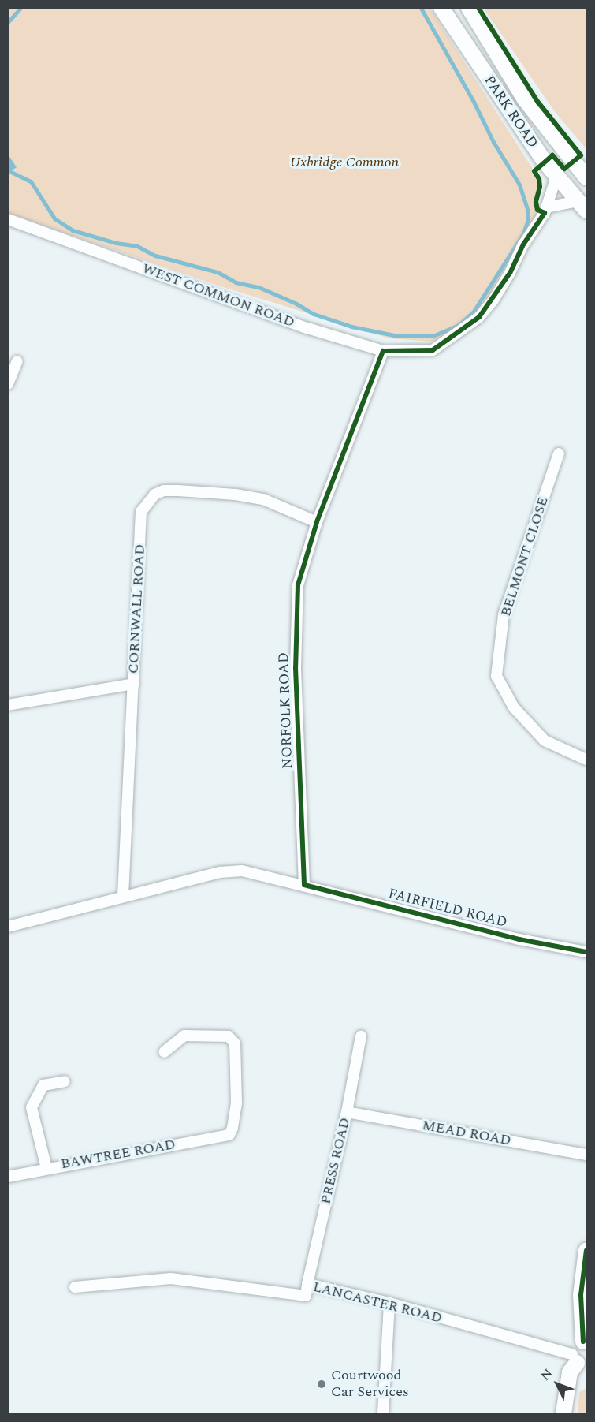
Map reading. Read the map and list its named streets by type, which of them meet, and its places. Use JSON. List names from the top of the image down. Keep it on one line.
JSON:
{"streets":{"main road":["PARK ROAD"],"street":["WEST COMMON ROAD","BELMONT CLOSE","CORNWALL ROAD","NORFOLK ROAD","FAIRFIELD ROAD","MEAD ROAD","BAWTREE ROAD","PRESS ROAD","LANCASTER ROAD"]},"crossings":[["WEST COMMON ROAD","NORFOLK ROAD"],["CORNWALL ROAD","NORFOLK ROAD"],["CORNWALL ROAD","FAIRFIELD ROAD"],["NORFOLK ROAD","FAIRFIELD ROAD"],["MEAD ROAD","PRESS ROAD"],["PRESS ROAD","LANCASTER ROAD"]],"parks":["Uxbridge Common"],"places":["Courtwood Car Services"],"north":"top left"}
